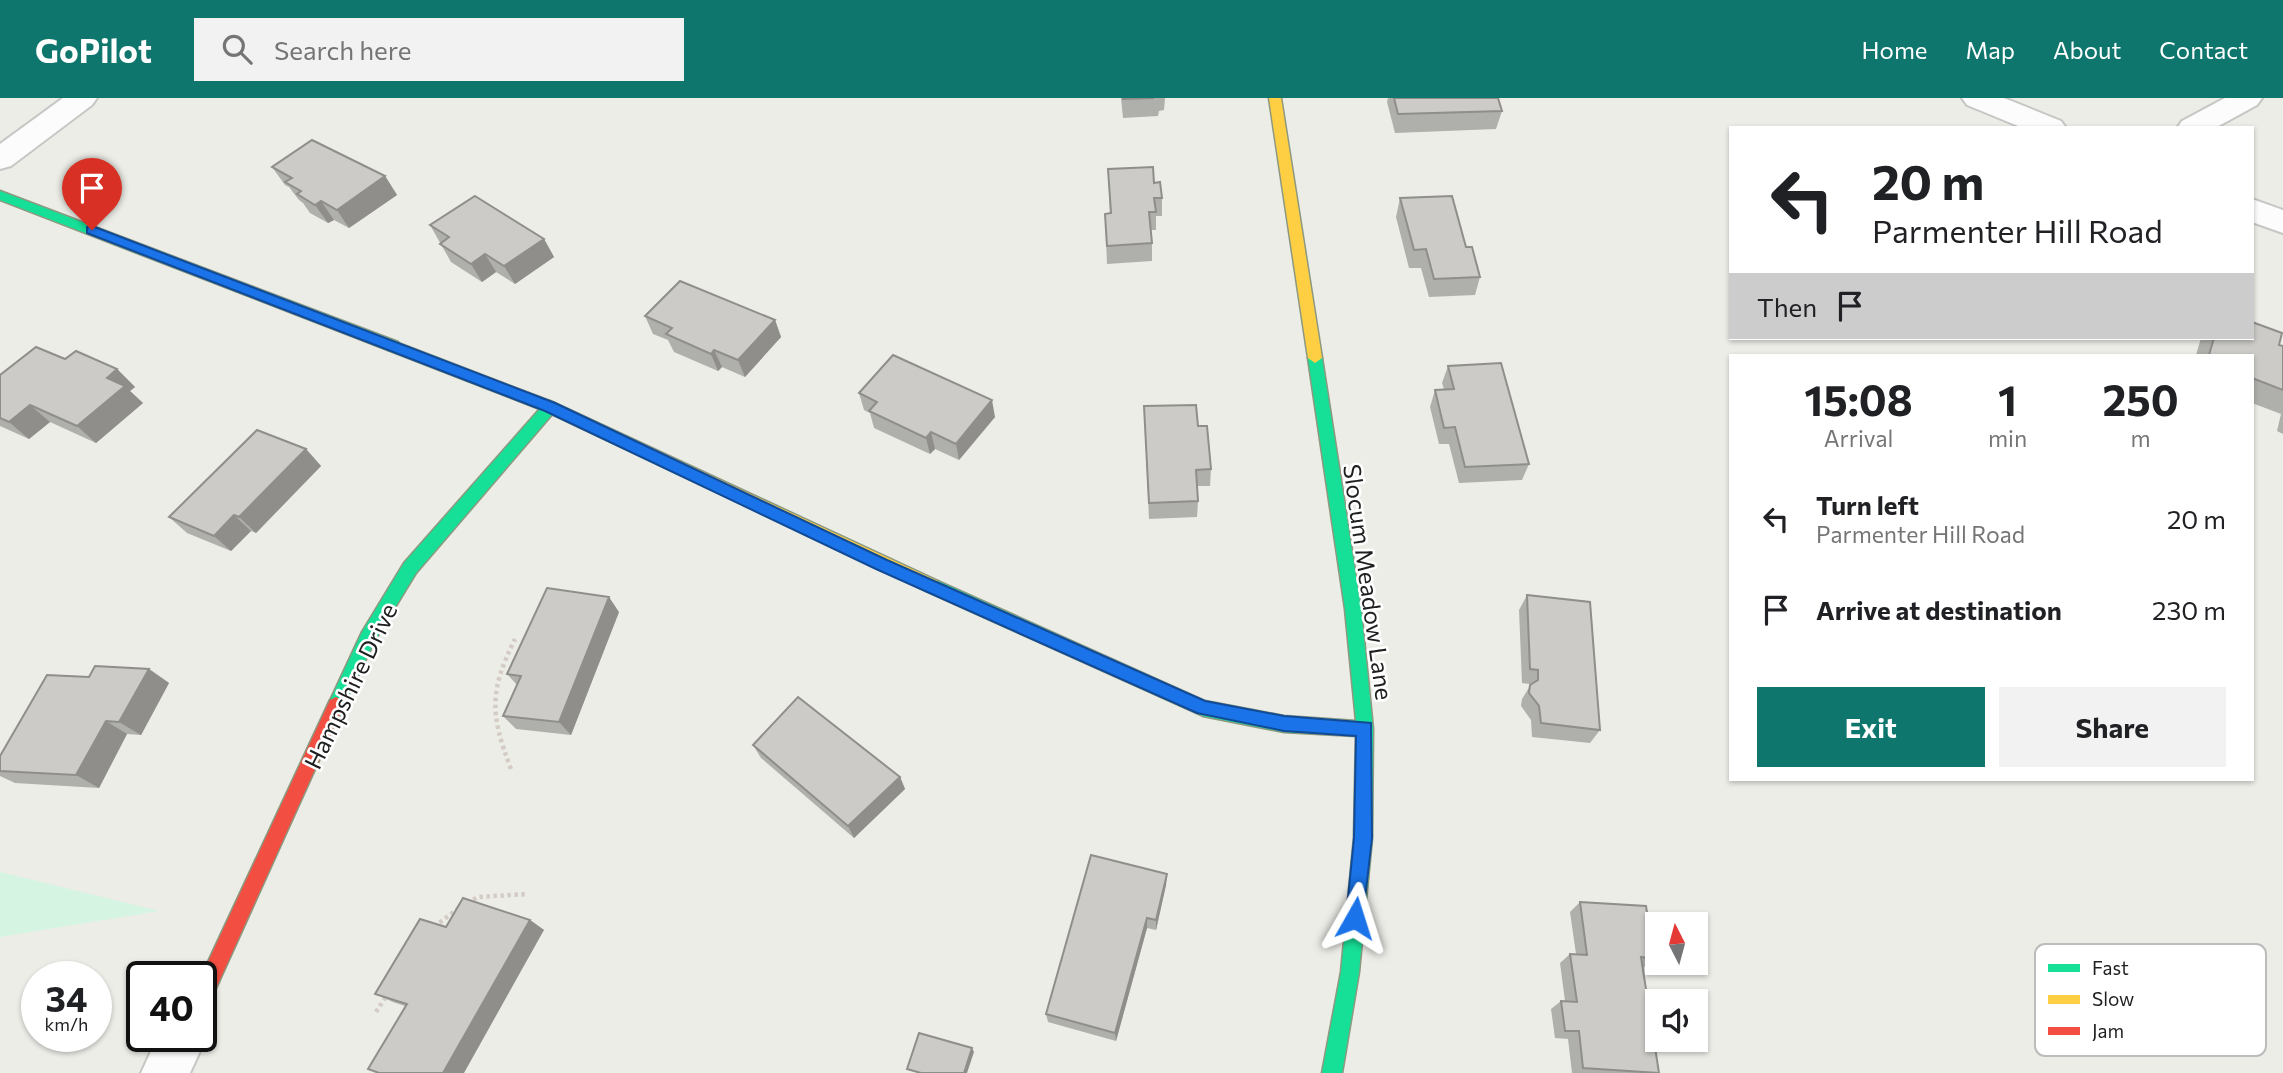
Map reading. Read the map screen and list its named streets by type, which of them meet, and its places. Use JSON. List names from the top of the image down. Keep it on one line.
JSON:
{"streets":{"street":["Slocum Meadow Lane","Hampshire Drive"]},"legend":["Fast","Slow","Jam"],"north":"top","page":{"header":"GoPilot","search":"Search here","nav":["Home","Map","About","Contact"],"turn":["20 m","Parmenter Hill Road"],"then":"Then","eta":["15:08","Arrival","1","min","250","m"],"list":[{"name":"Turn left","note":"Parmenter Hill Road","value":"20 m"},{"name":"Arrive at destination","value":"230 m"}],"buttons":["Exit","Share"],"speed":"34 km/h","limit":"40"}}
